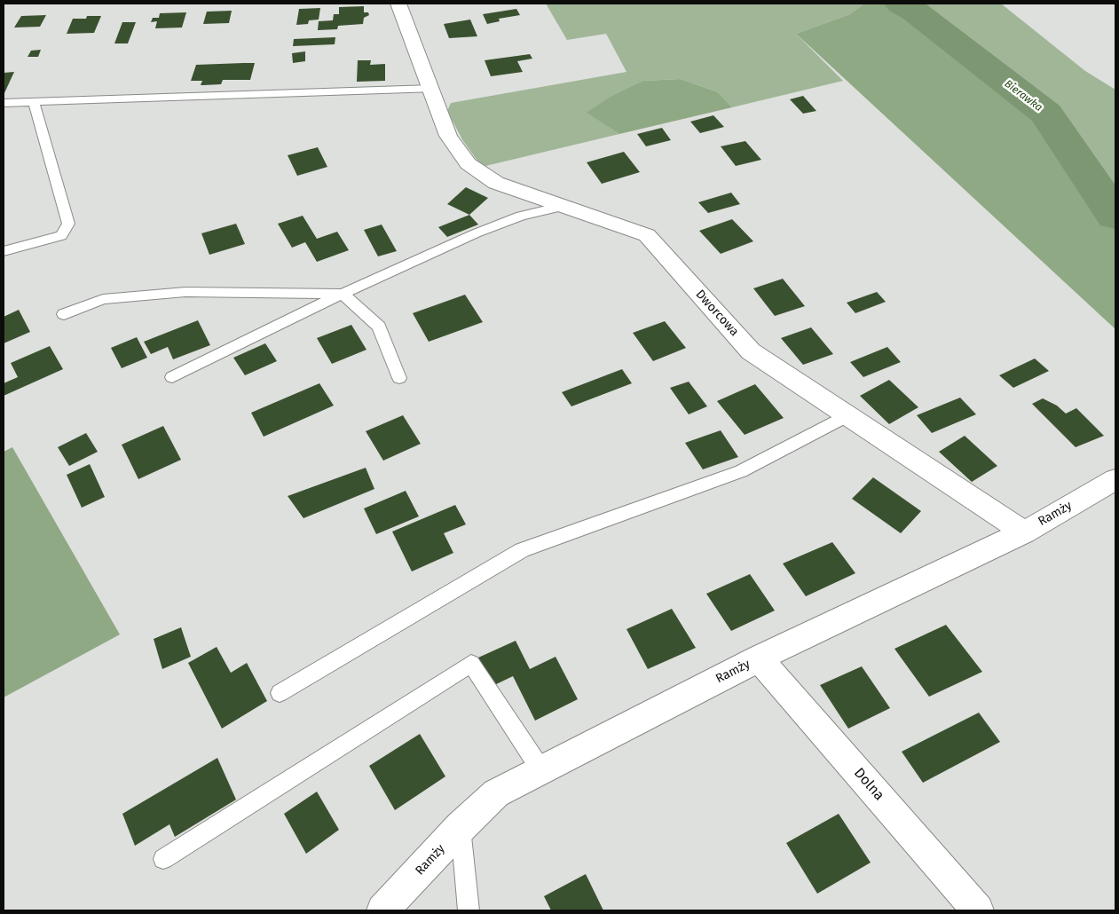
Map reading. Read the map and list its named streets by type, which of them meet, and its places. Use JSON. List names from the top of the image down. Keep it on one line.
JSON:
{"streets":{"street":["Dworcowa","Ramży","Dolna"]},"crossings":[["Dworcowa","Ramży"],["Ramży","Dolna"]],"water":["Bierawka"]}
